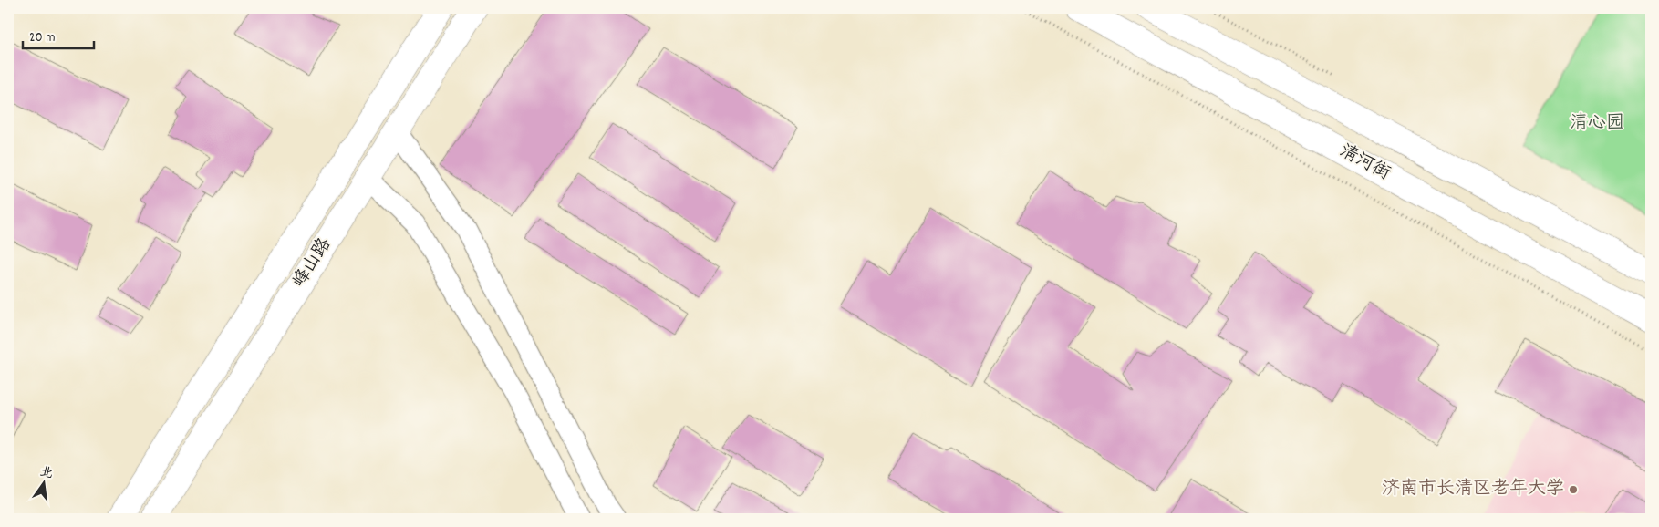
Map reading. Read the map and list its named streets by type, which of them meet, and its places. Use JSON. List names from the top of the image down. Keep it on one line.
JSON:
{"streets":{"main road":["清河街","峰山路"]},"parks":["清心园"],"places":["济南市长清区老年大学"],"scale_bar":"20 m","north":"top"}
